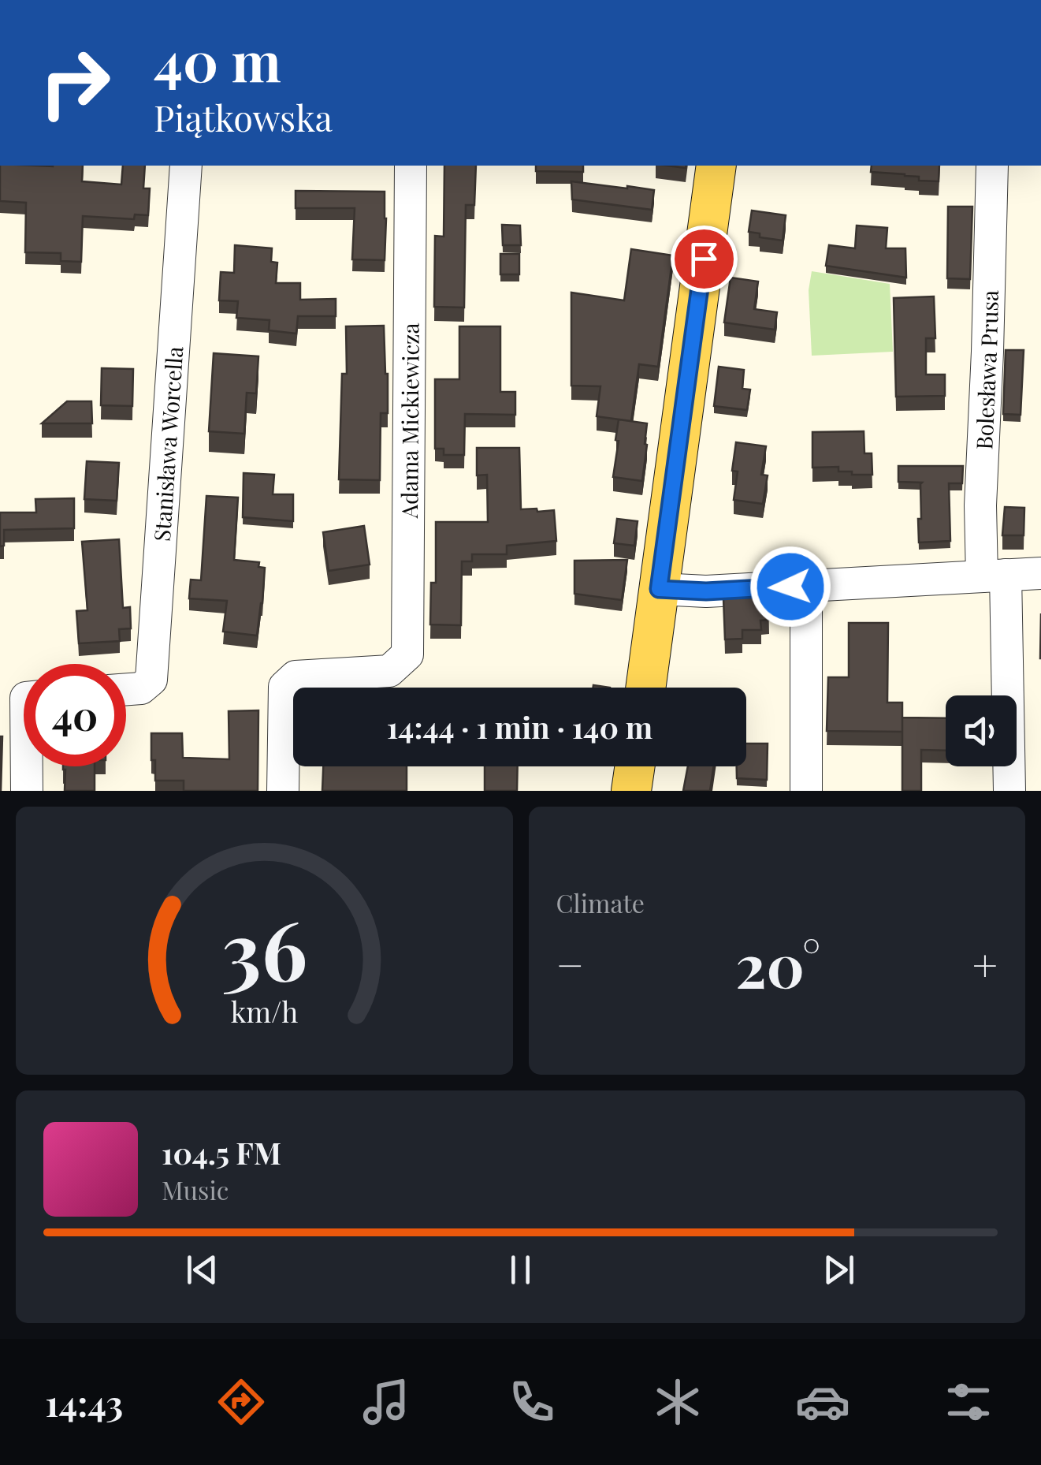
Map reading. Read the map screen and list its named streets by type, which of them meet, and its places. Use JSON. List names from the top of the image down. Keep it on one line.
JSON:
{"streets":{"street":["Bolesława Prusa","Adama Mickiewicza","Stanisława Worcella"]},"page":{"turn":["40 m","Piątkowska"],"limit":"40","trip":"14:44 · 1 min · 140 m","tile":"Climate","heat":["−","20°","+"],"song":["104.5 FM","Music"],"tabs":"14:43","gauge":["36","km/h"]}}
